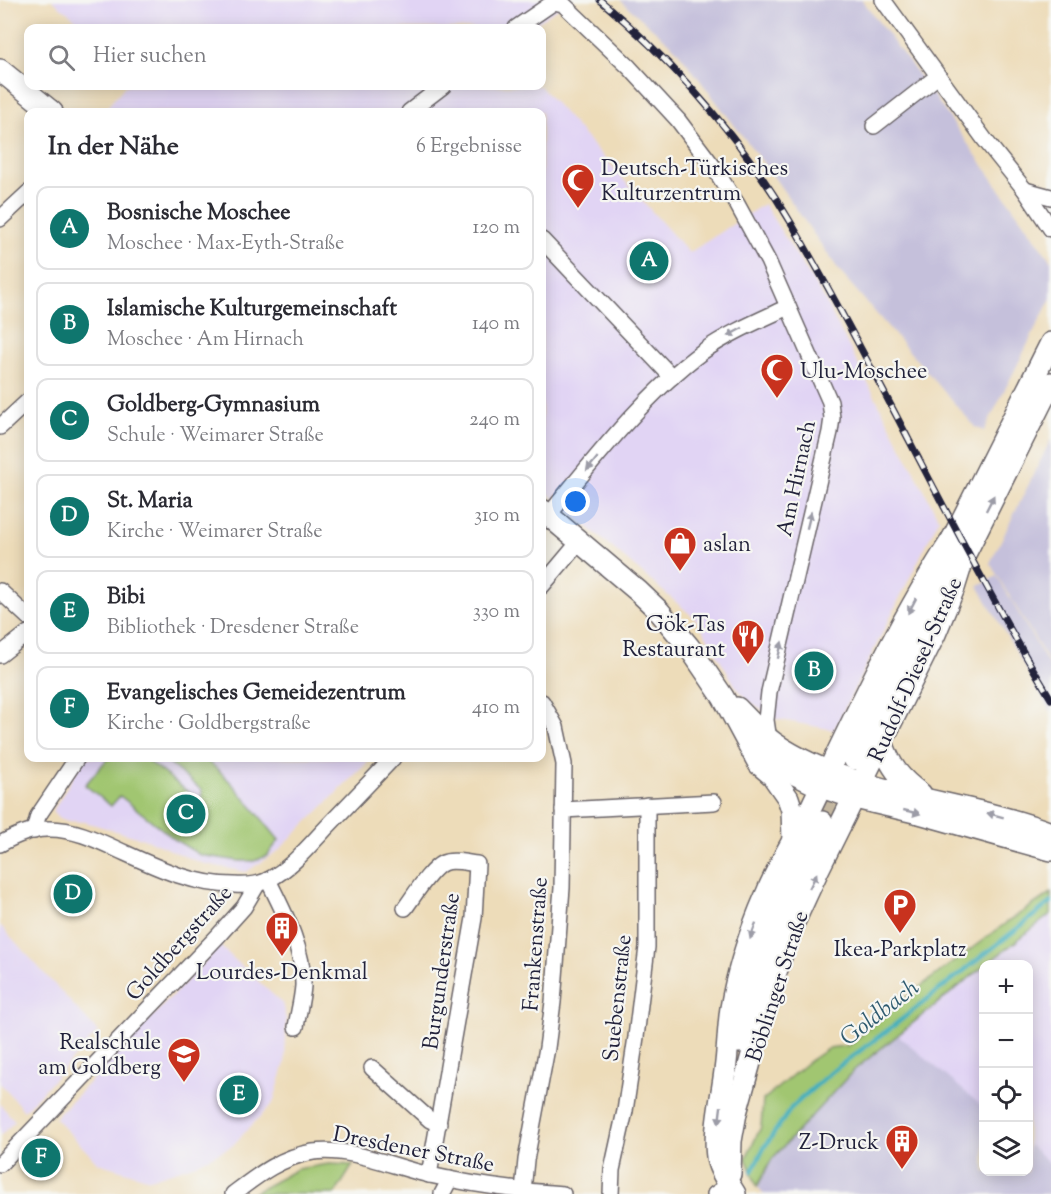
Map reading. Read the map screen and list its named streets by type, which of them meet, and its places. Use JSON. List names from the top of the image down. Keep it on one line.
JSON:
{"streets":{"main road":["Rudolf-Diesel-Straße","Böblinger Straße"],"street":["Am Hirnach","Goldbergstraße","Frankenstraße","Burgunderstraße","Suebenstraße","Dresdener Straße"]},"crossings":[["Am Hirnach","Böblinger Straße"],["Rudolf-Diesel-Straße","Böblinger Straße"],["Frankenstraße","Dresdener Straße"],["Burgunderstraße","Dresdener Straße"]],"one_way":["Am Hirnach"],"water":["Goldbach"],"places":{"mosque":["Deutsch-Türkisches Kulturzentrum","Ulu-Moschee"],"shop":["aslan"],"restaurant":["Gök-Tas Restaurant"],"parking":["Ikea-Parkplatz"],"building":["Lourdes-Denkmal","Z-Druck"],"school or university":["Realschule am Goldberg"]},"page":{"search":"Hier suchen","heading":["In der Nähe","6 Ergebnisse"],"list":[{"mark":"A","name":"Bosnische Moschee","note":"Moschee · Max-Eyth-Straße","value":"120 m"},{"mark":"B","name":"Islamische Kulturgemeinschaft","note":"Moschee · Am Hirnach","value":"140 m"},{"mark":"C","name":"Goldberg-Gymnasium","note":"Schule · Weimarer Straße","value":"240 m"},{"mark":"D","name":"St. Maria","note":"Kirche · Weimarer Straße","value":"310 m"},{"mark":"E","name":"Bibi","note":"Bibliothek · Dresdener Straße","value":"330 m"},{"mark":"F","name":"Evangelisches Gemeidezentrum","note":"Kirche · Goldbergstraße","value":"410 m"}],"pins":["A","B","C","D","E","F"],"map_buttons":["+","−"]}}
